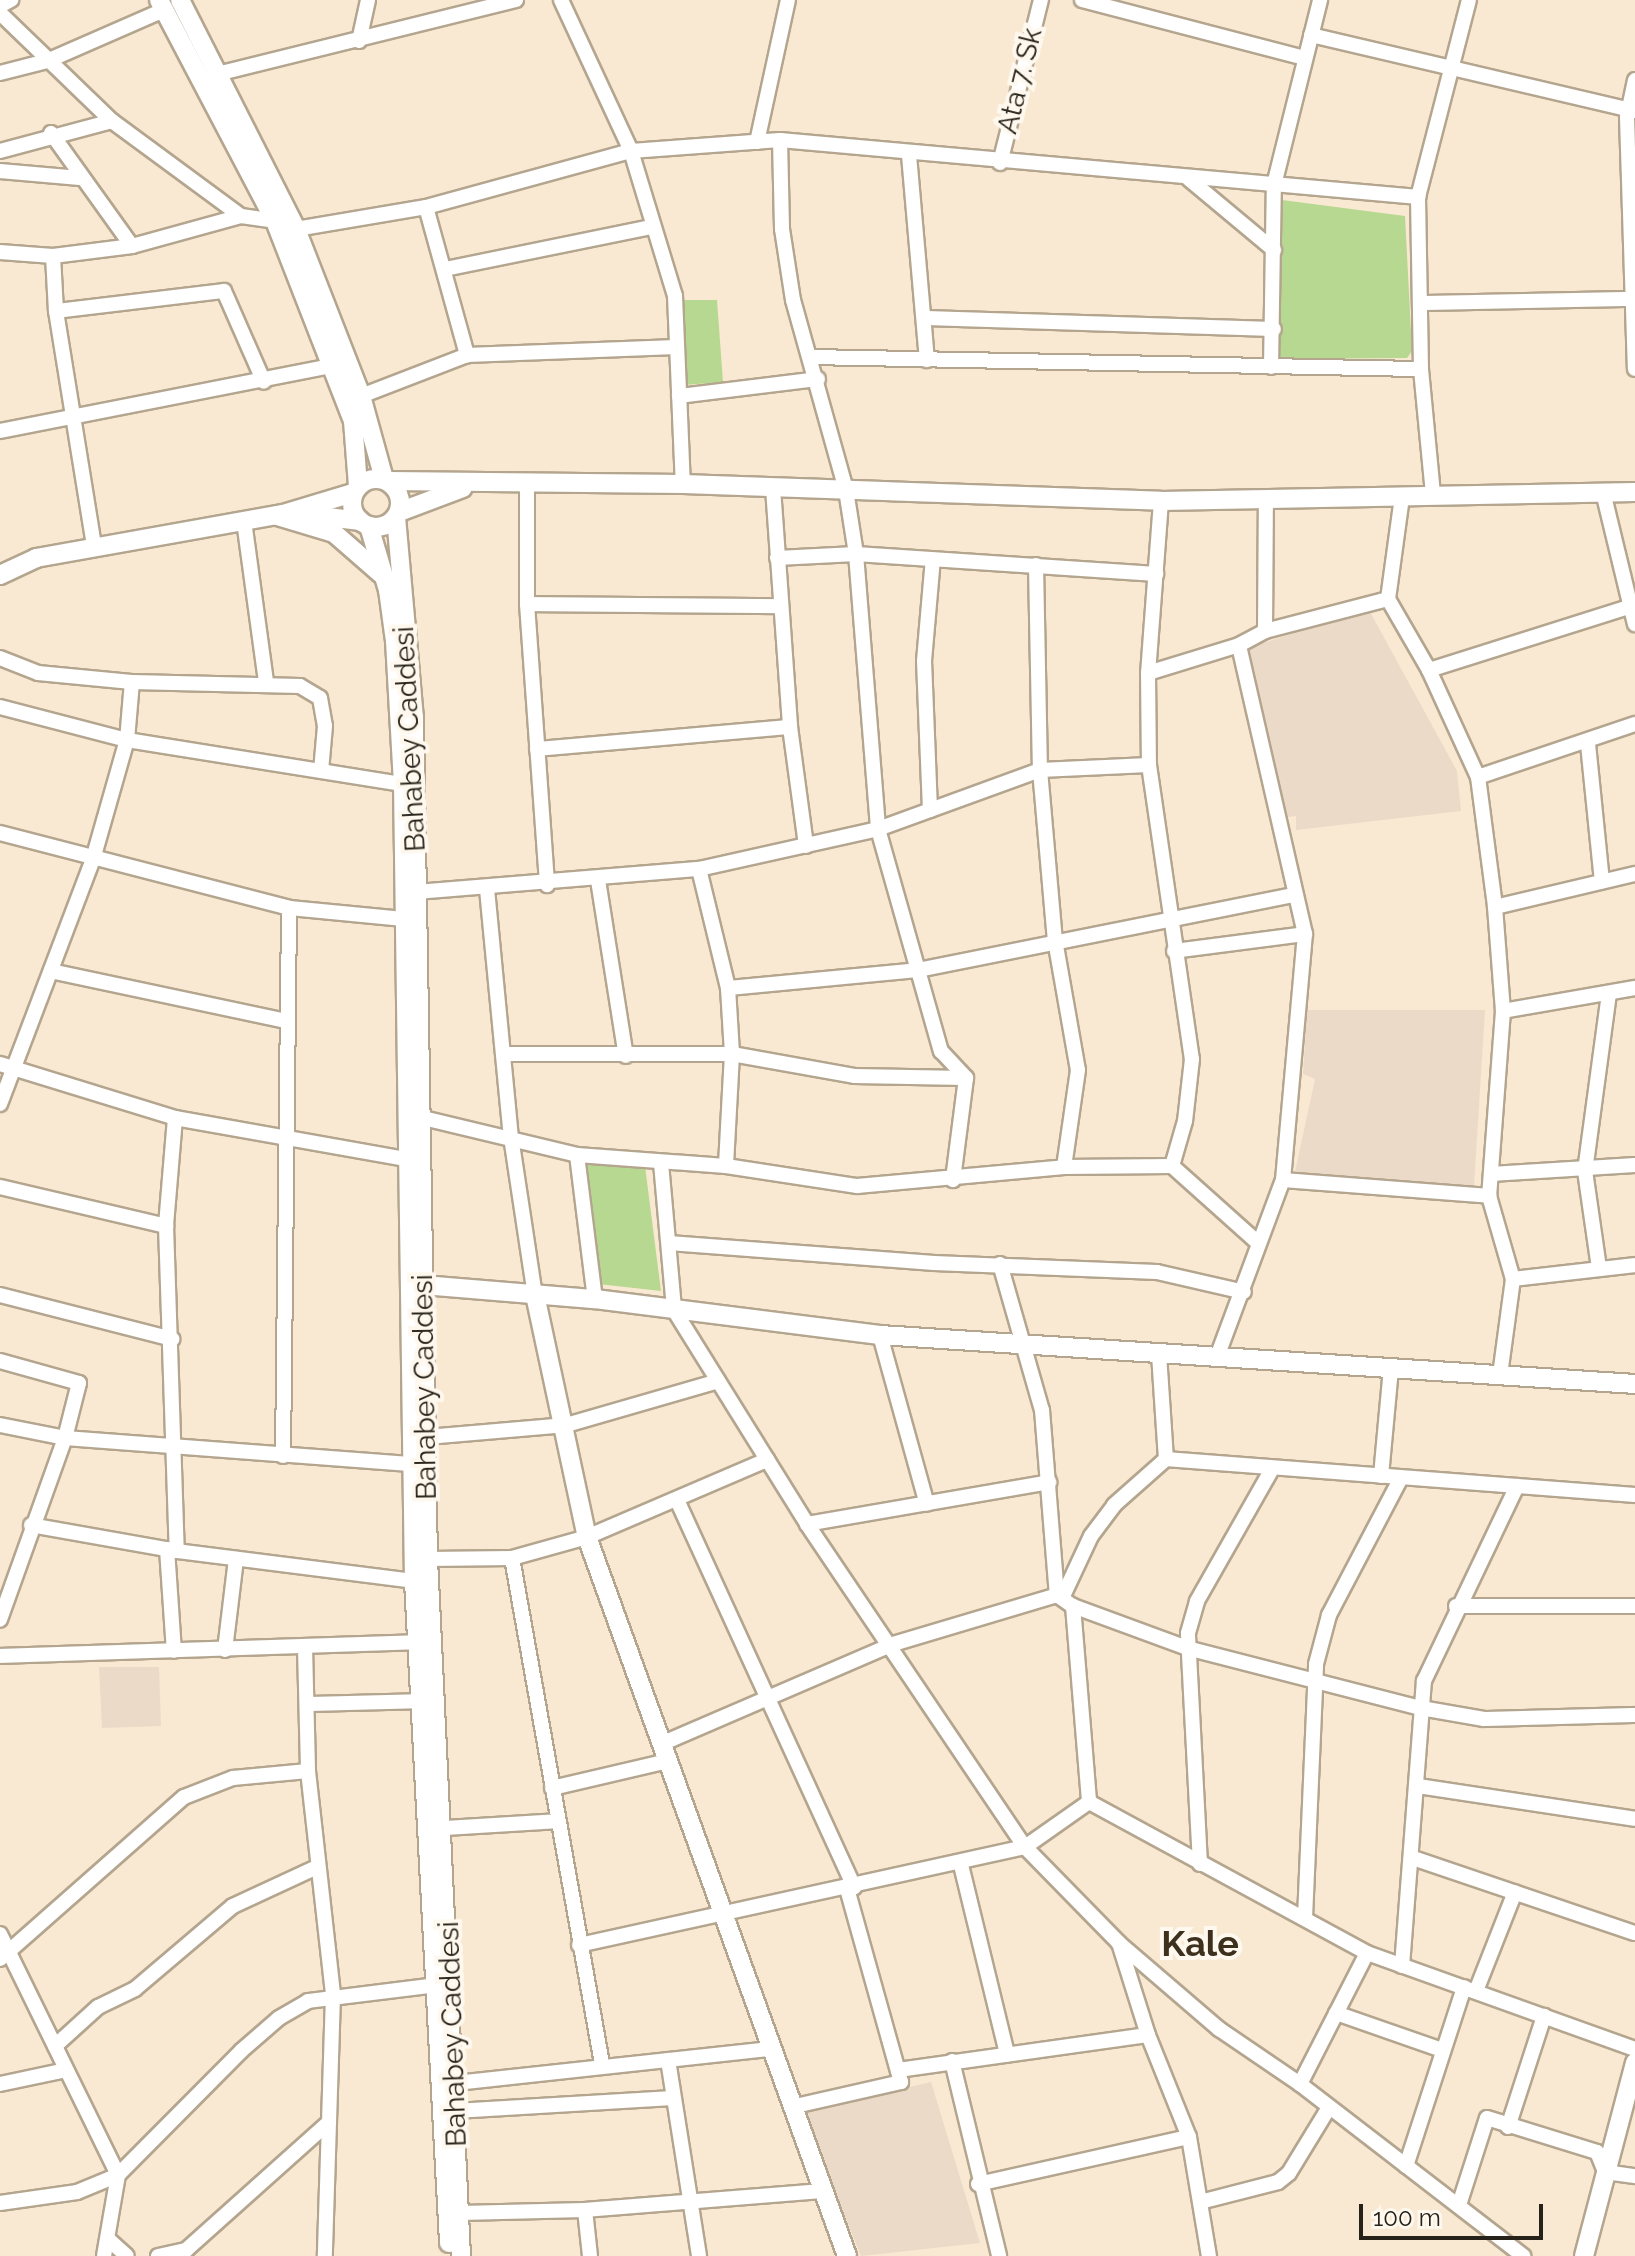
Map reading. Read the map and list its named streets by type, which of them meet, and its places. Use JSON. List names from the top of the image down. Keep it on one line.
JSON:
{"streets":{"street":["Ata 7. Sk","Bahabey Caddesi"]},"districts":["Kale"],"scale_bar":"100 m"}
